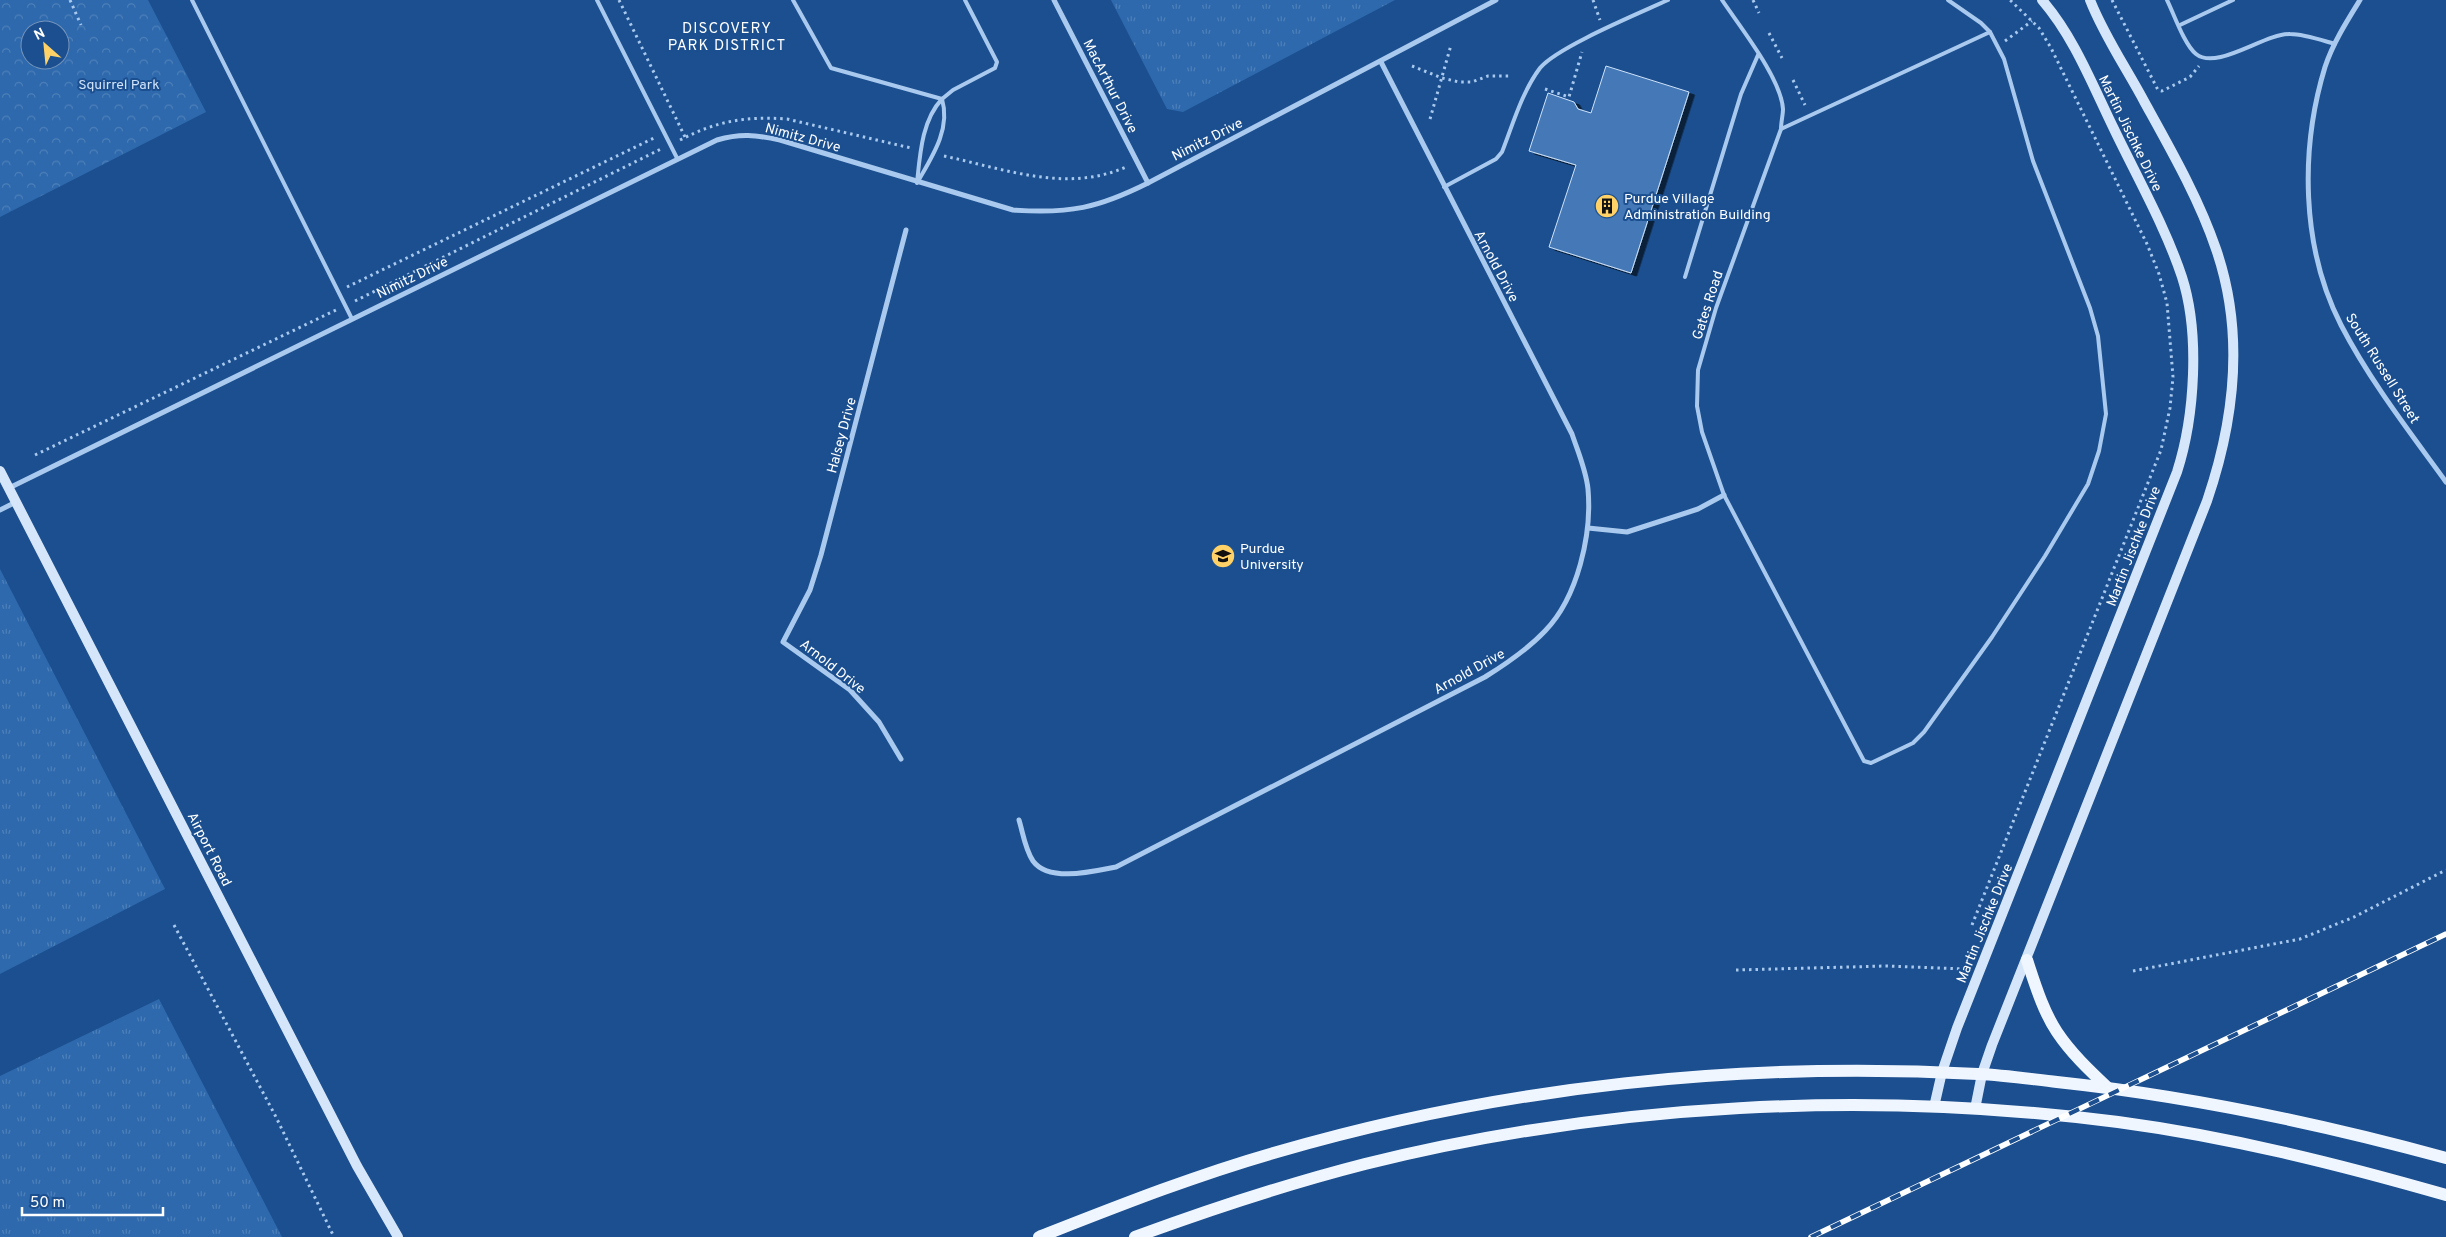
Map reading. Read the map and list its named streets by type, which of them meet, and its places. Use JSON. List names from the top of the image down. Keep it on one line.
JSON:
{"streets":{"main road":["Martin Jischke Drive","Airport Road"],"street":["MacArthur Drive","Nimitz Drive","Arnold Drive","South Russell Street","Halsey Drive"],"lane":["Gates Road"]},"crossings":[["MacArthur Drive","Nimitz Drive"],["Nimitz Drive","Arnold Drive"],["Nimitz Drive","Airport Road"],["Arnold Drive","Halsey Drive"]],"districts":["DISCOVERY PARK DISTRICT"],"parks":["Squirrel Park"],"places":{"building":["Purdue Village Administration Building"],"school or university":["Purdue University"]},"scale_bar":"50 m","north":"top left"}
